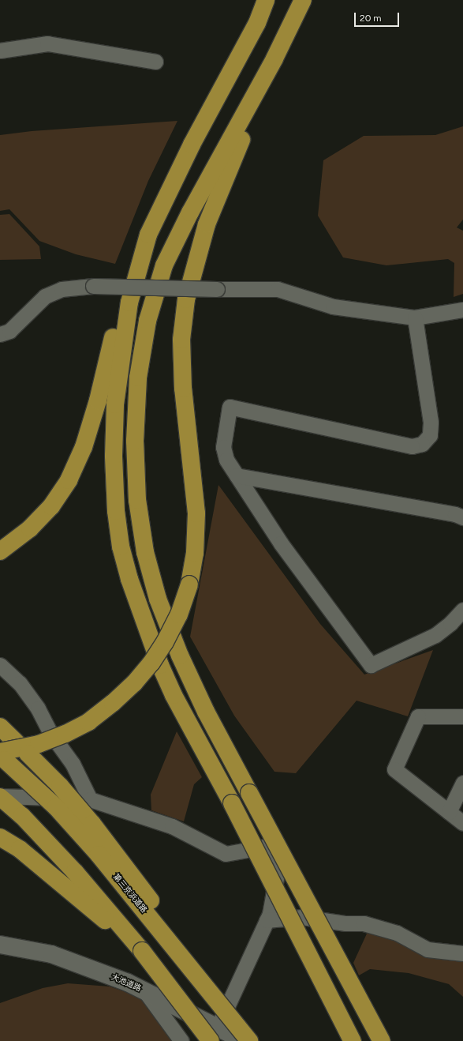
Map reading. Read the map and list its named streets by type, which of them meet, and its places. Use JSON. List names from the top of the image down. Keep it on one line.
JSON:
{"streets":{"highway":["第三京浜道路"],"street":["大池道路"]},"scale_bar":"20 m"}
